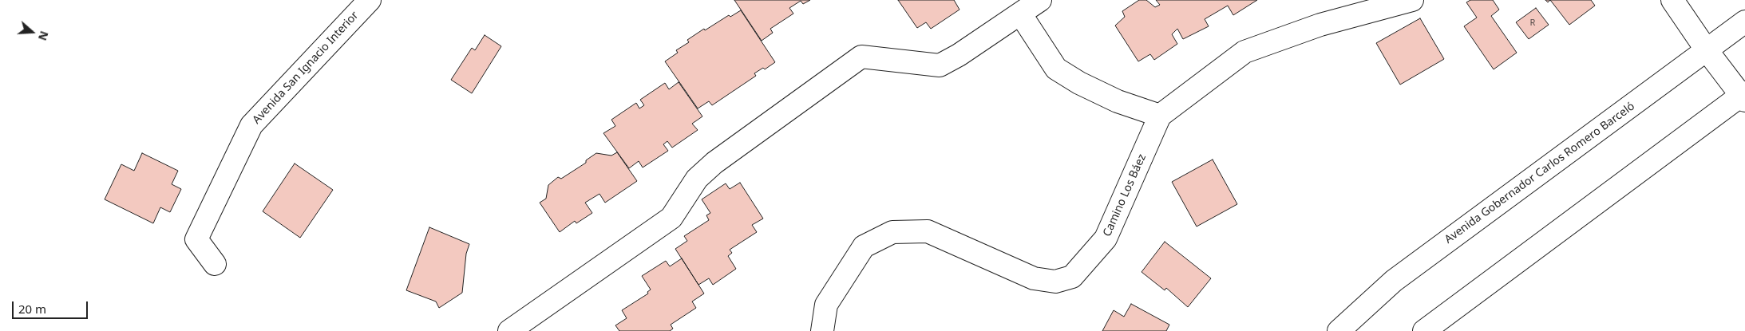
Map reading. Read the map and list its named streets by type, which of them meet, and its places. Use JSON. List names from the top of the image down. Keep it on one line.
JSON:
{"streets":{"street":["Avenida San Ignacio Interior","Avenida Gobernador Carlos Romero Barceló","Camino Los Báez"]},"house_numbers":["R"],"scale_bar":"20 m","north":"right"}
